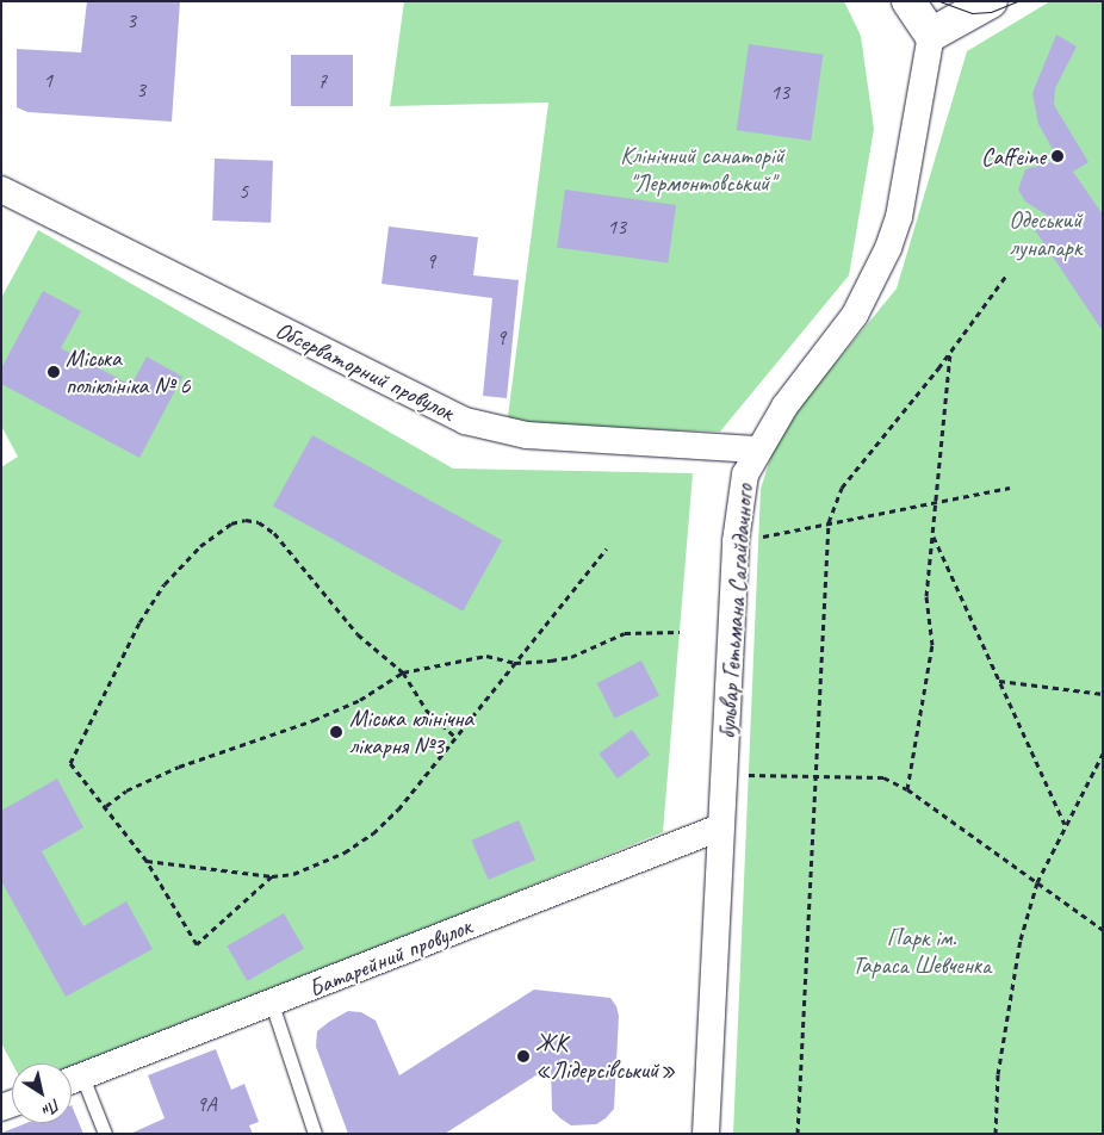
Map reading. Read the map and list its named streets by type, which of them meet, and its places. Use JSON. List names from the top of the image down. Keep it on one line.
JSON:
{"streets":{"street":["Обсерваторний провулок","бульвар Гетьмана Сагайдачного","Батарейний провулок"]},"crossings":[["Обсерваторний провулок","бульвар Гетьмана Сагайдачного"],["бульвар Гетьмана Сагайдачного","Батарейний провулок"]],"parks":["Клінічний санаторій \"Лермонтовський\"","Одеський лунапарк","Парк ім. Тараса Шевченка"],"places":["Caffeine","Міська поліклініка № 6","Міська клінічна лікарня №3","ЖК «Лідерсівський»"],"house_numbers":["3","1","7","3","13","5","13","9","9","9А"],"north":"bottom right"}
